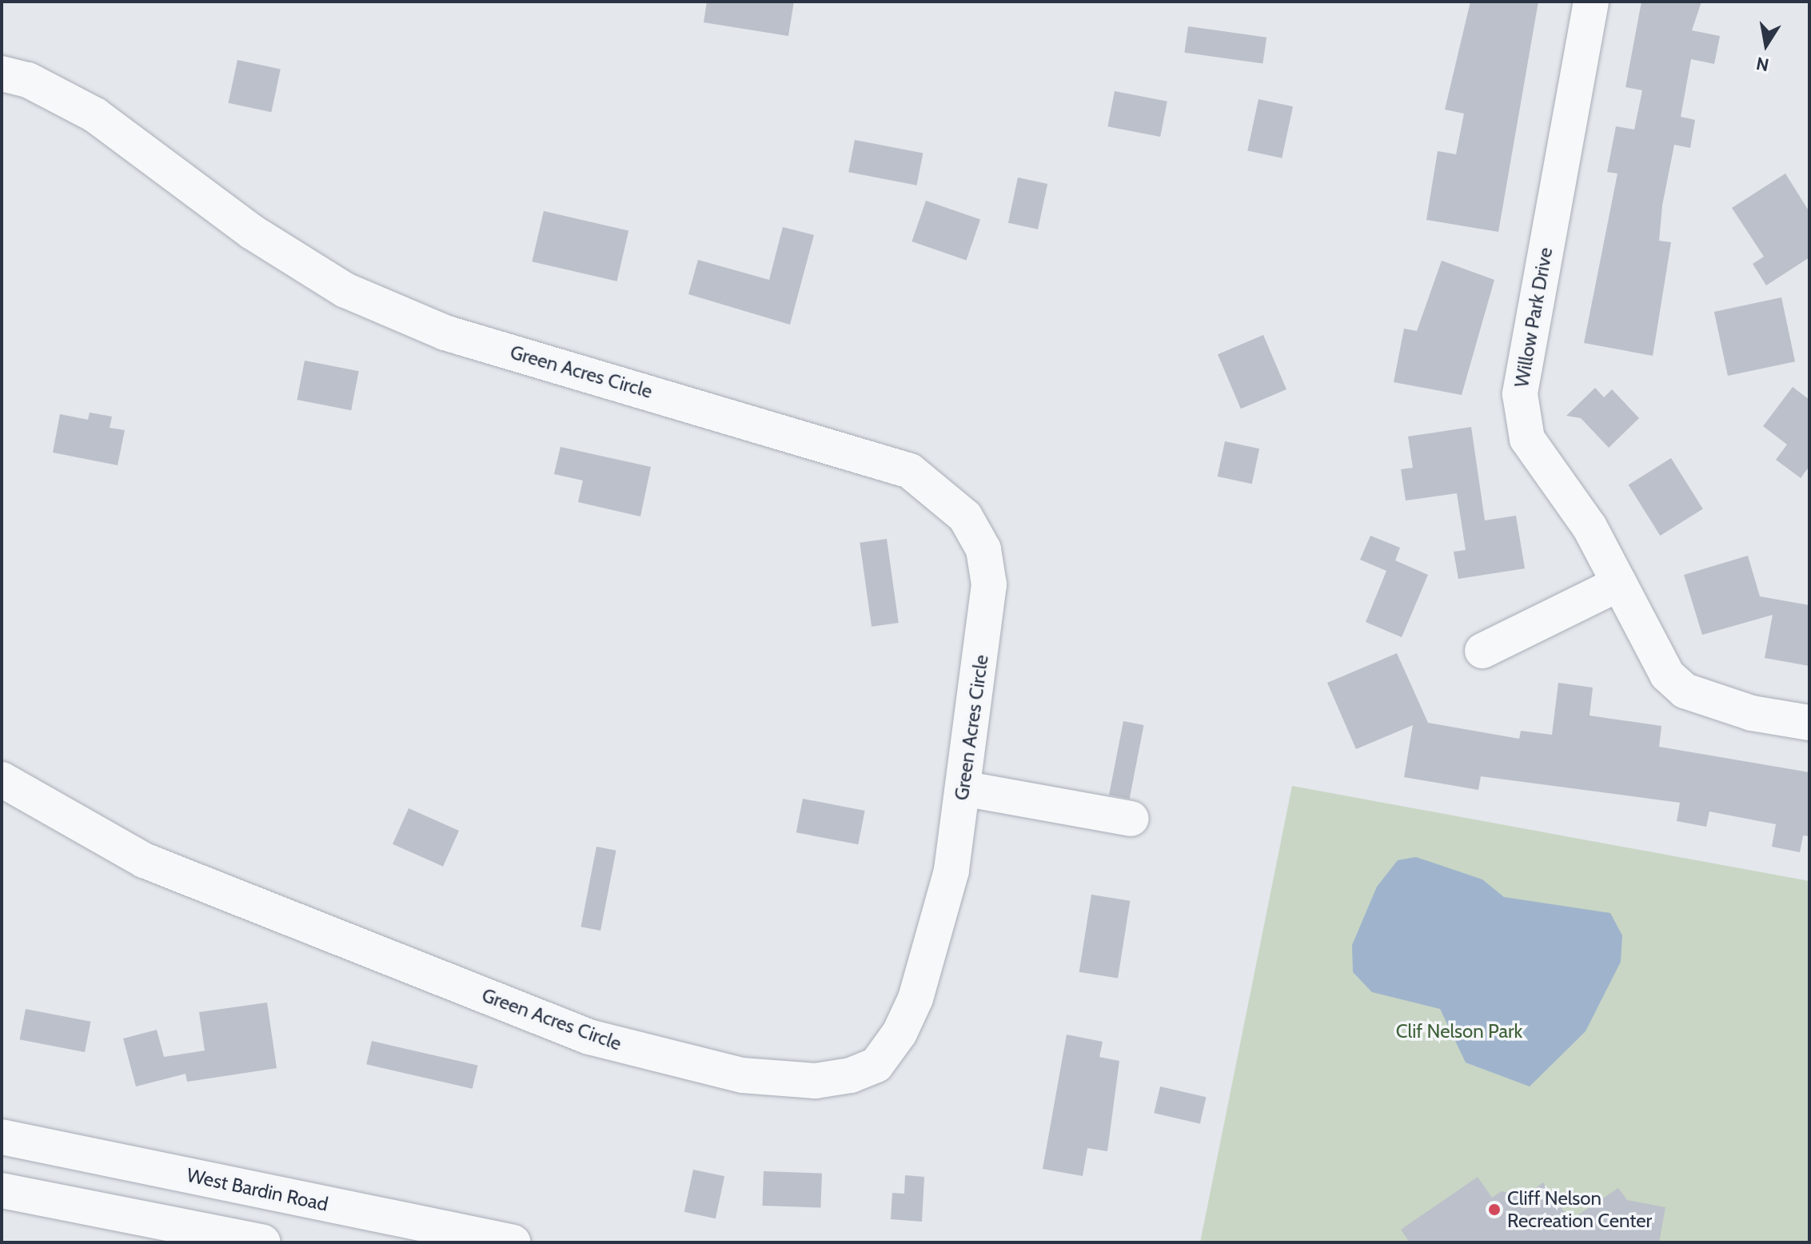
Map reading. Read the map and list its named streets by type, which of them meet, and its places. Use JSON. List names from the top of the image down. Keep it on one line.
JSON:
{"streets":{"street":["Willow Park Drive","Green Acres Circle","West Bardin Road"]},"parks":["Clif Nelson Park"],"places":["Cliff Nelson Recreation Center"],"north":"bottom"}
